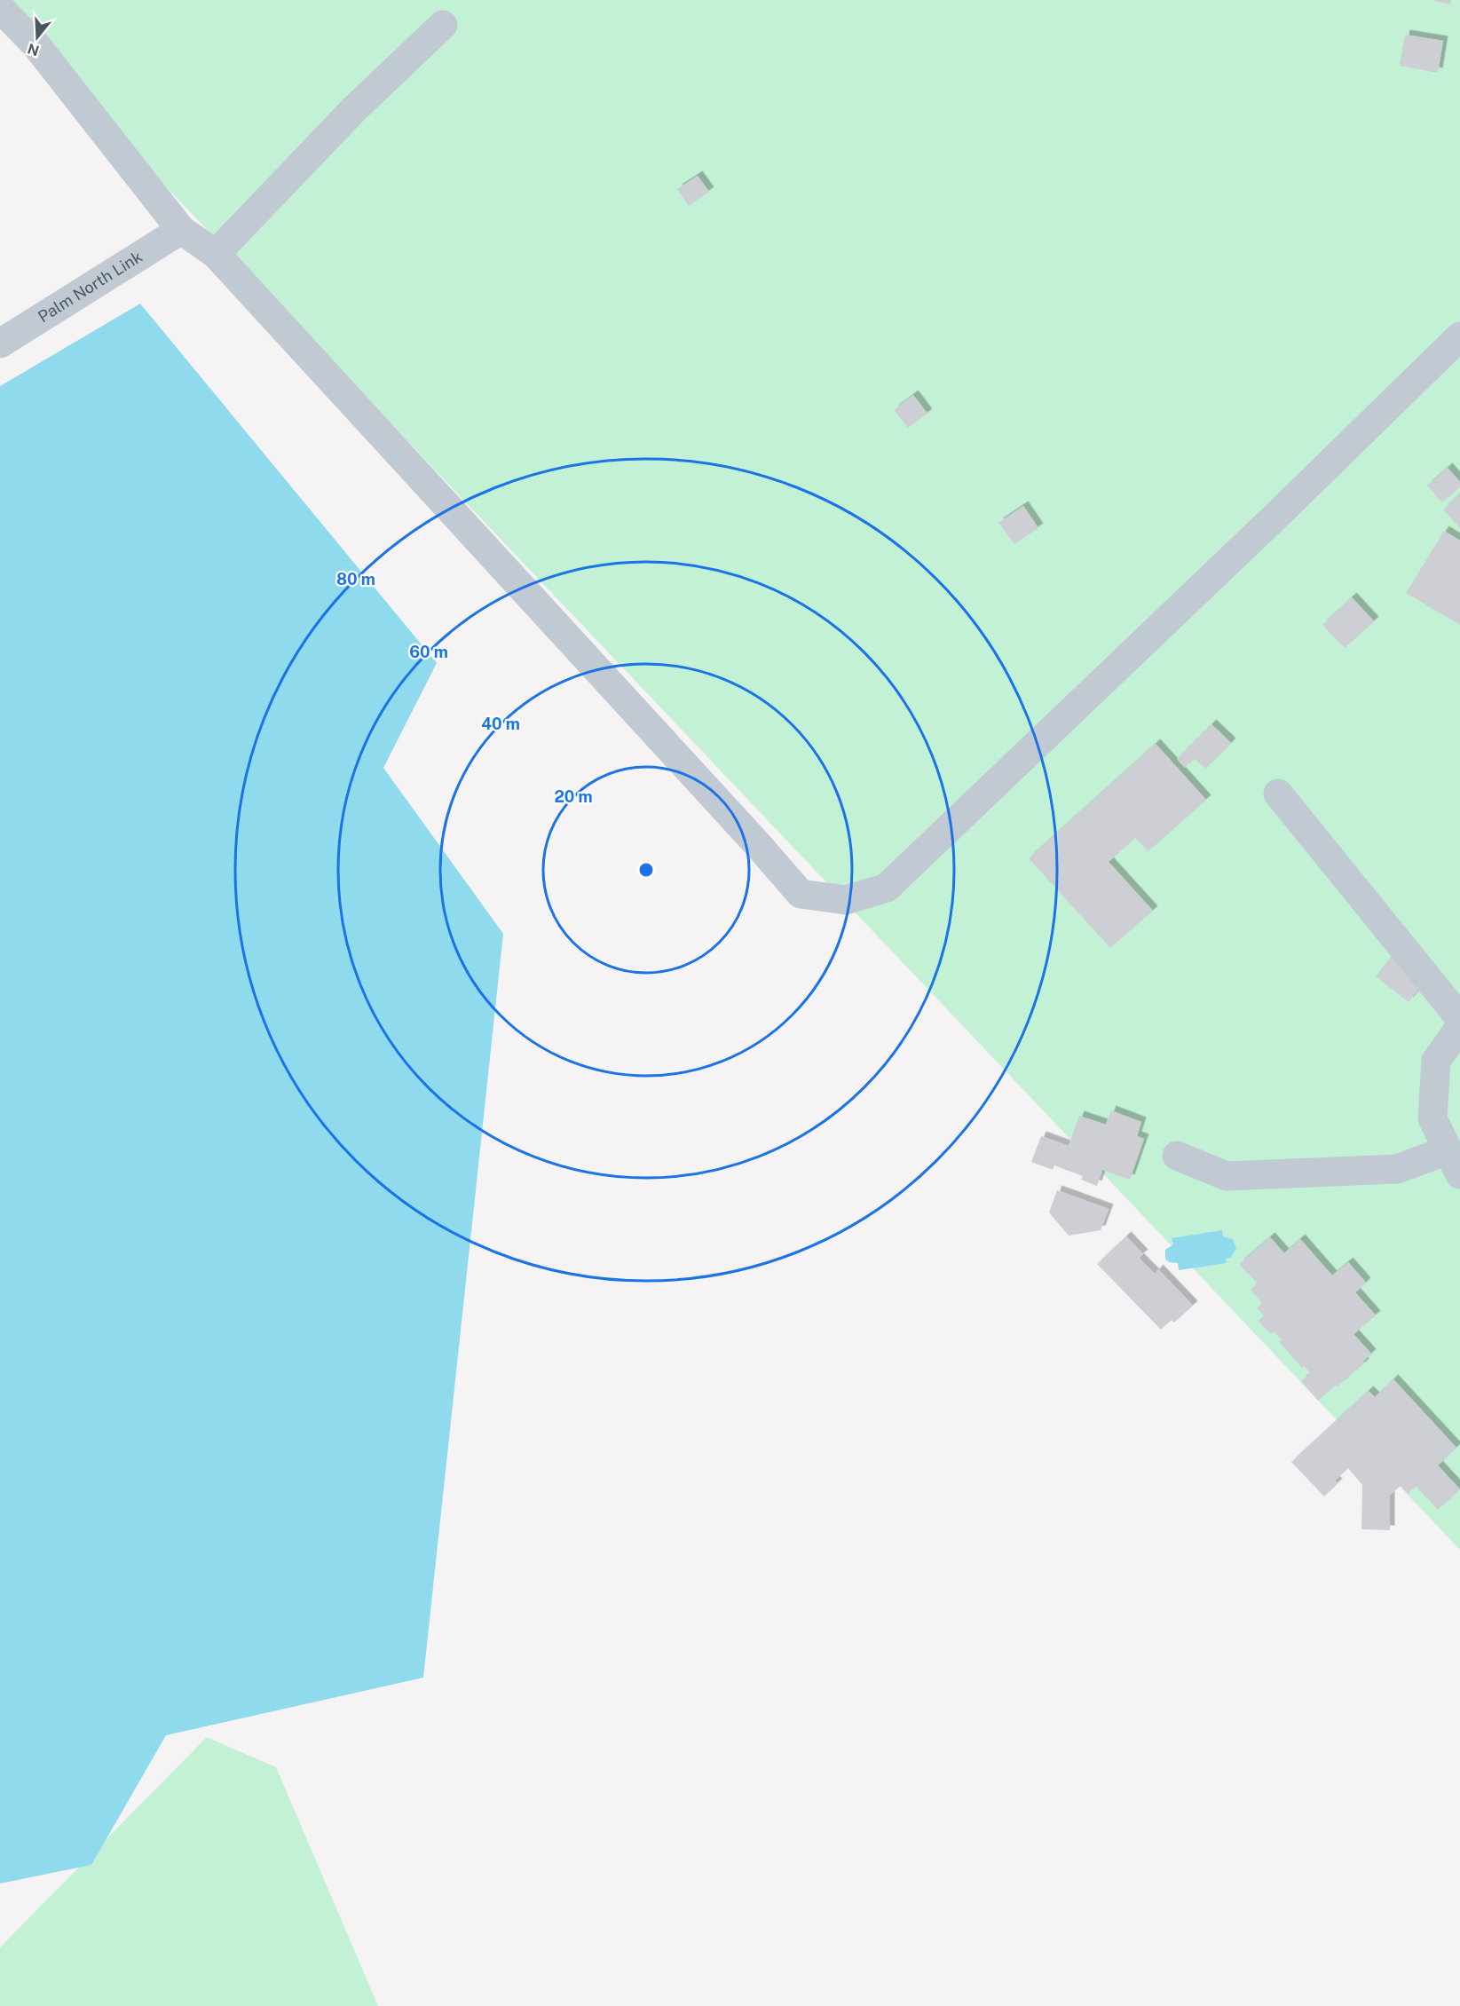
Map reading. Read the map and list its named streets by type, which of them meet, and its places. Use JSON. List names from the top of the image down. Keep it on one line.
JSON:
{"streets":{"street":["Palm North Link"]},"north":"bottom","rings":["80 m","60 m","40 m","20 m"]}
